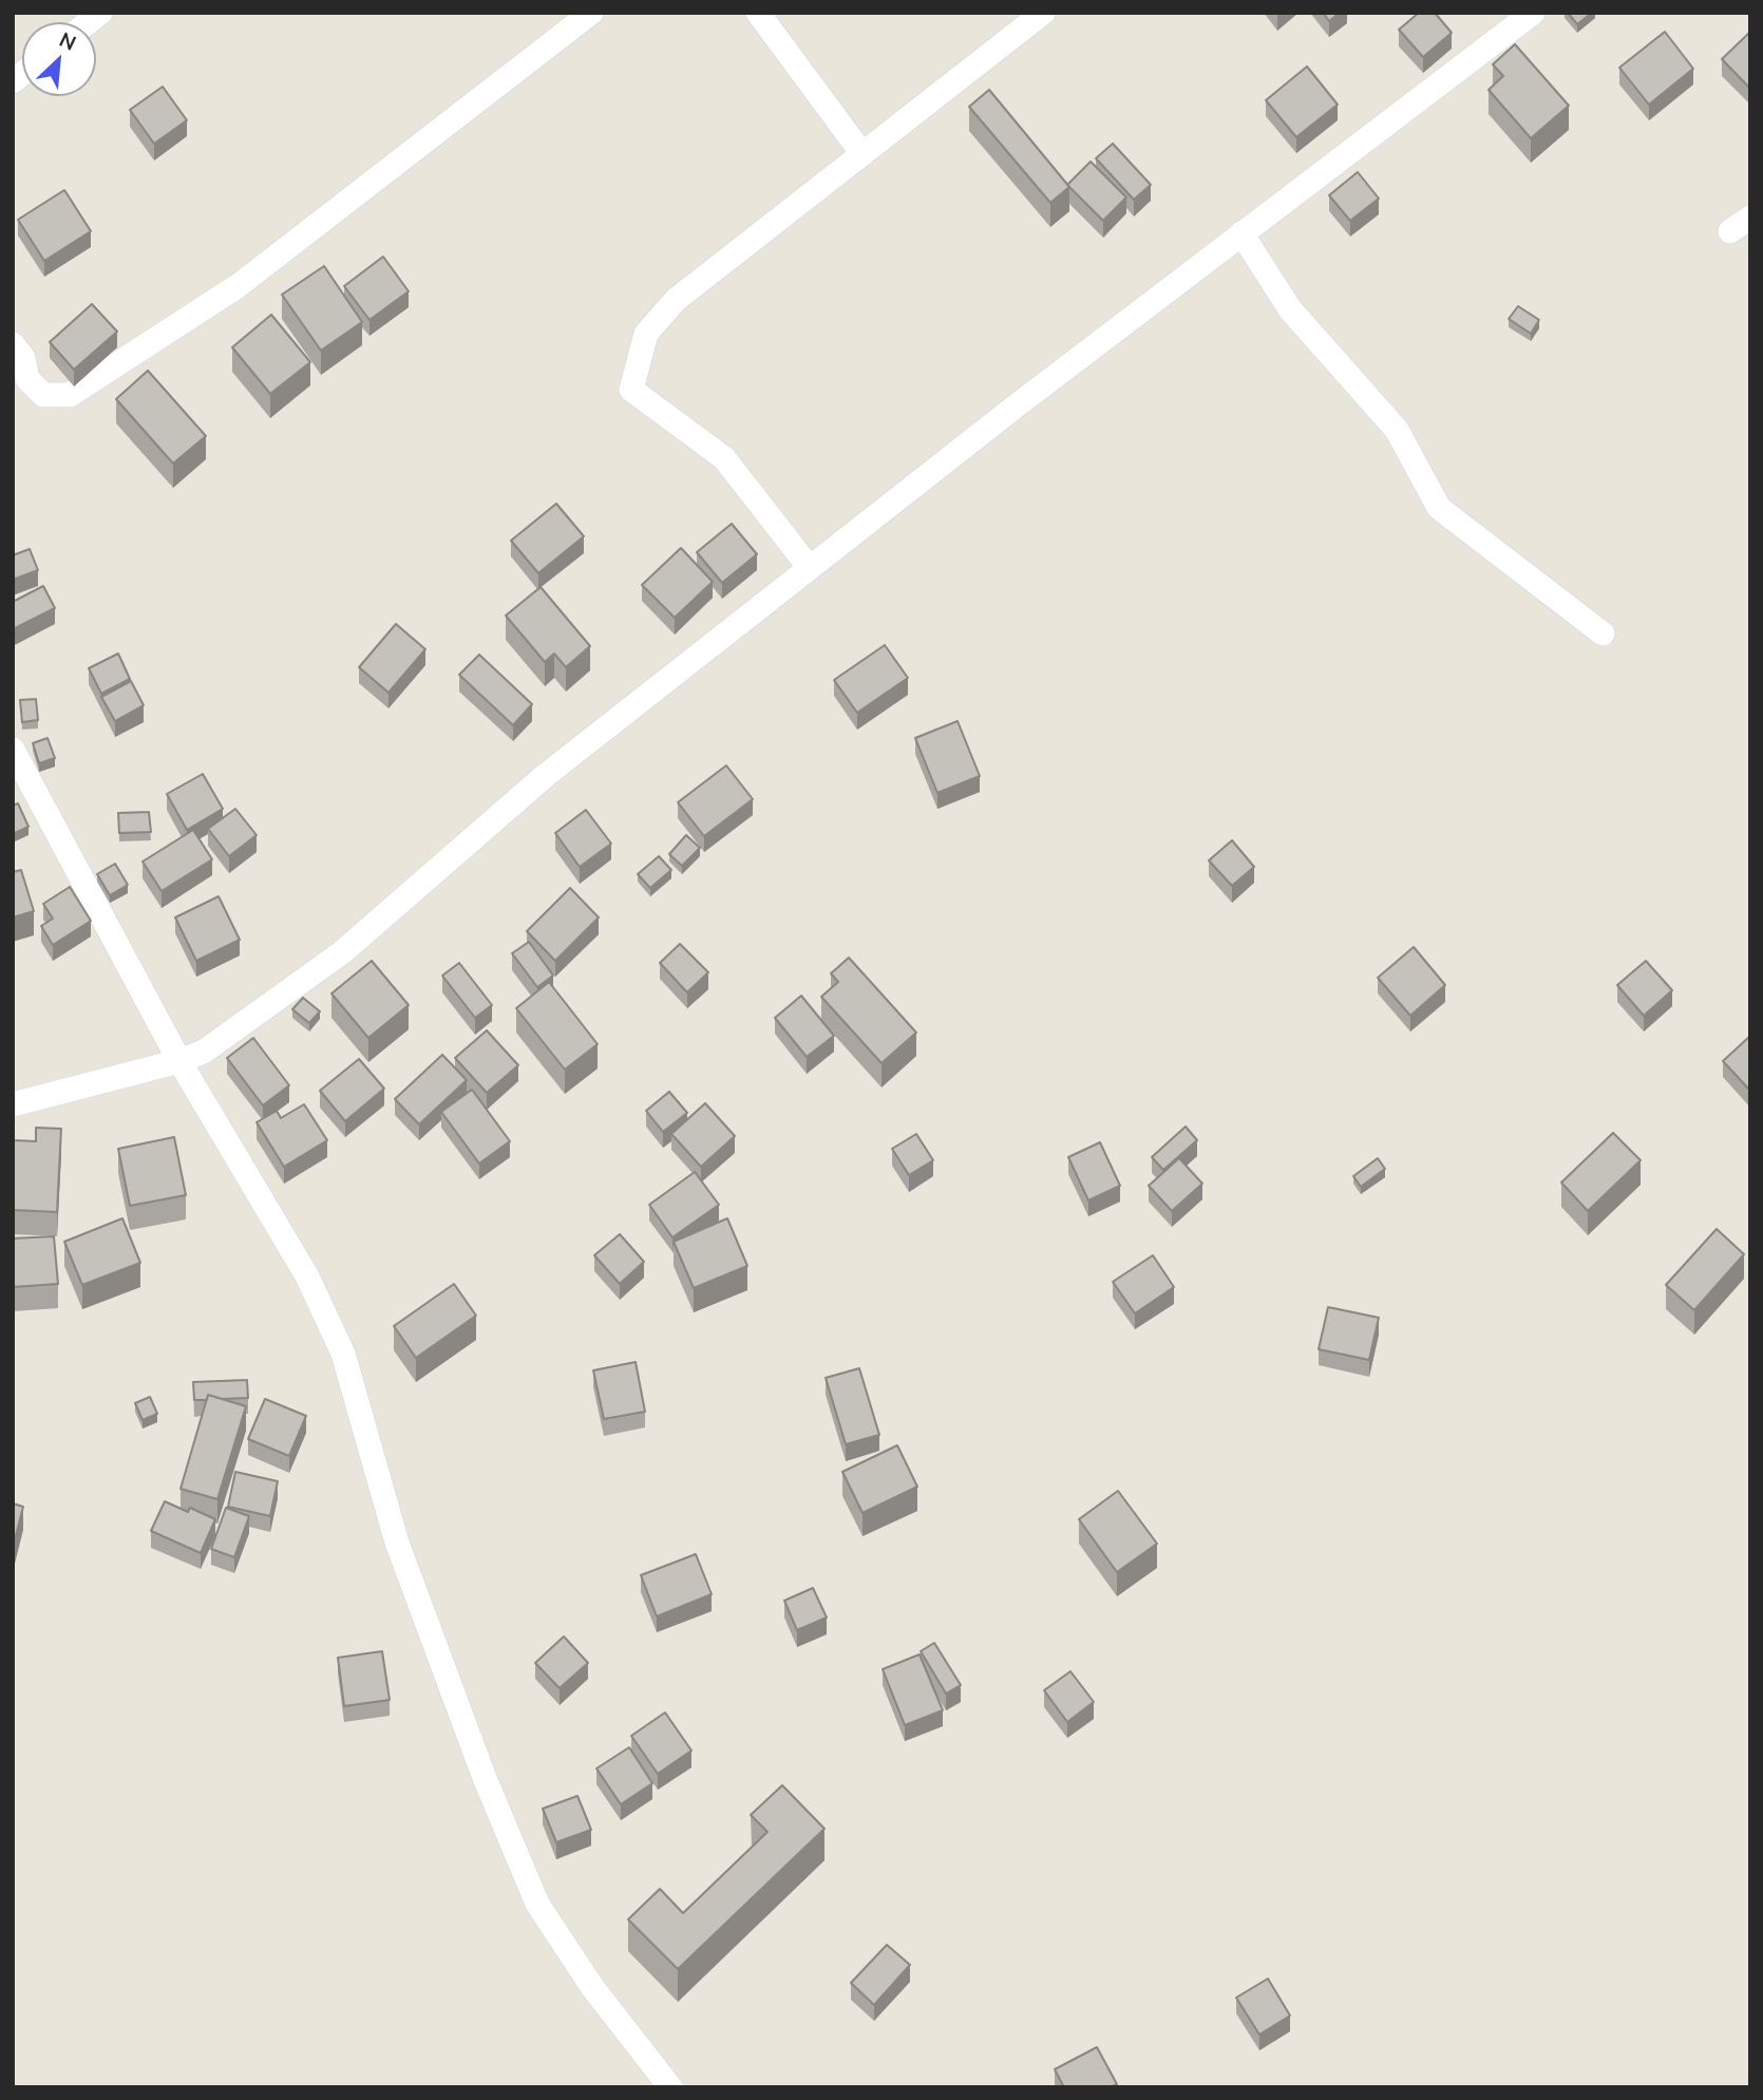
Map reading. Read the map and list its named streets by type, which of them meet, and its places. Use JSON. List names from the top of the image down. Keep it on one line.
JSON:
{"north":"top right"}
